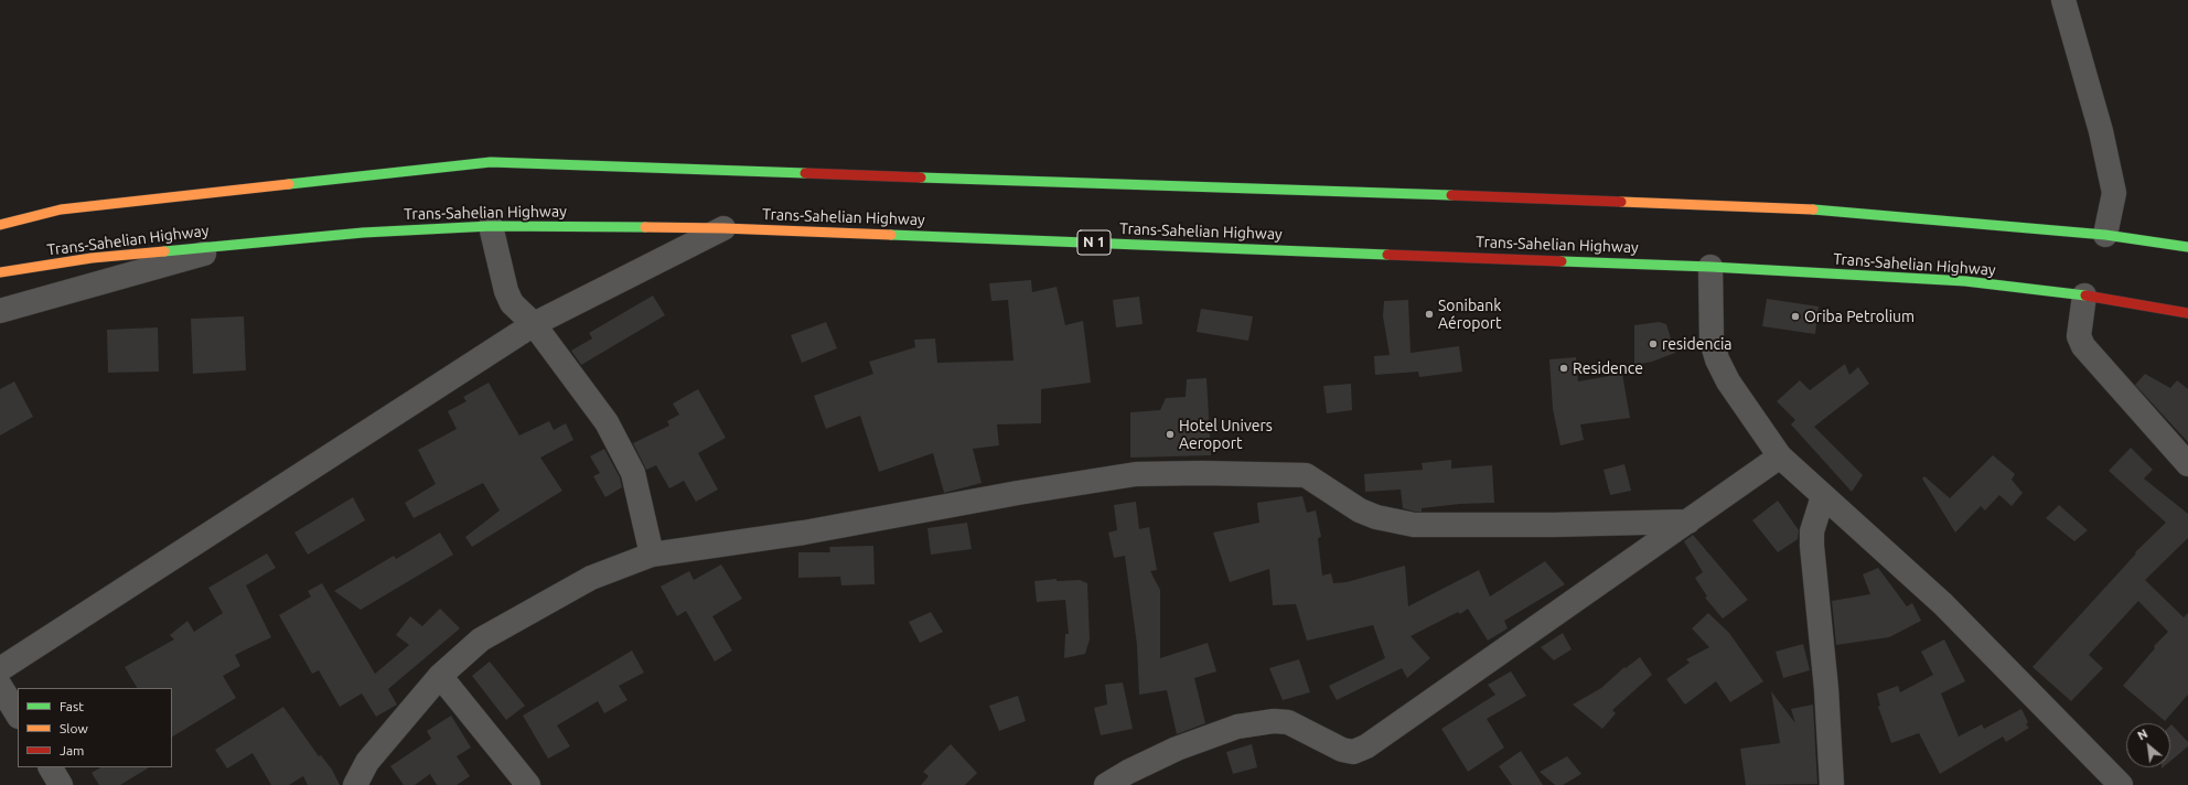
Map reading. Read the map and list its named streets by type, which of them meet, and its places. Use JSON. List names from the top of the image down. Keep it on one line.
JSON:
{"streets":{"main road":["Trans-Sahelian Highway","N 1"]},"places":["Sonibank Aéroport","Oriba Petrolium","residencia","Residence","Hotel Univers Aeroport"],"legend":["Fast","Slow","Jam"],"north":"top left"}
